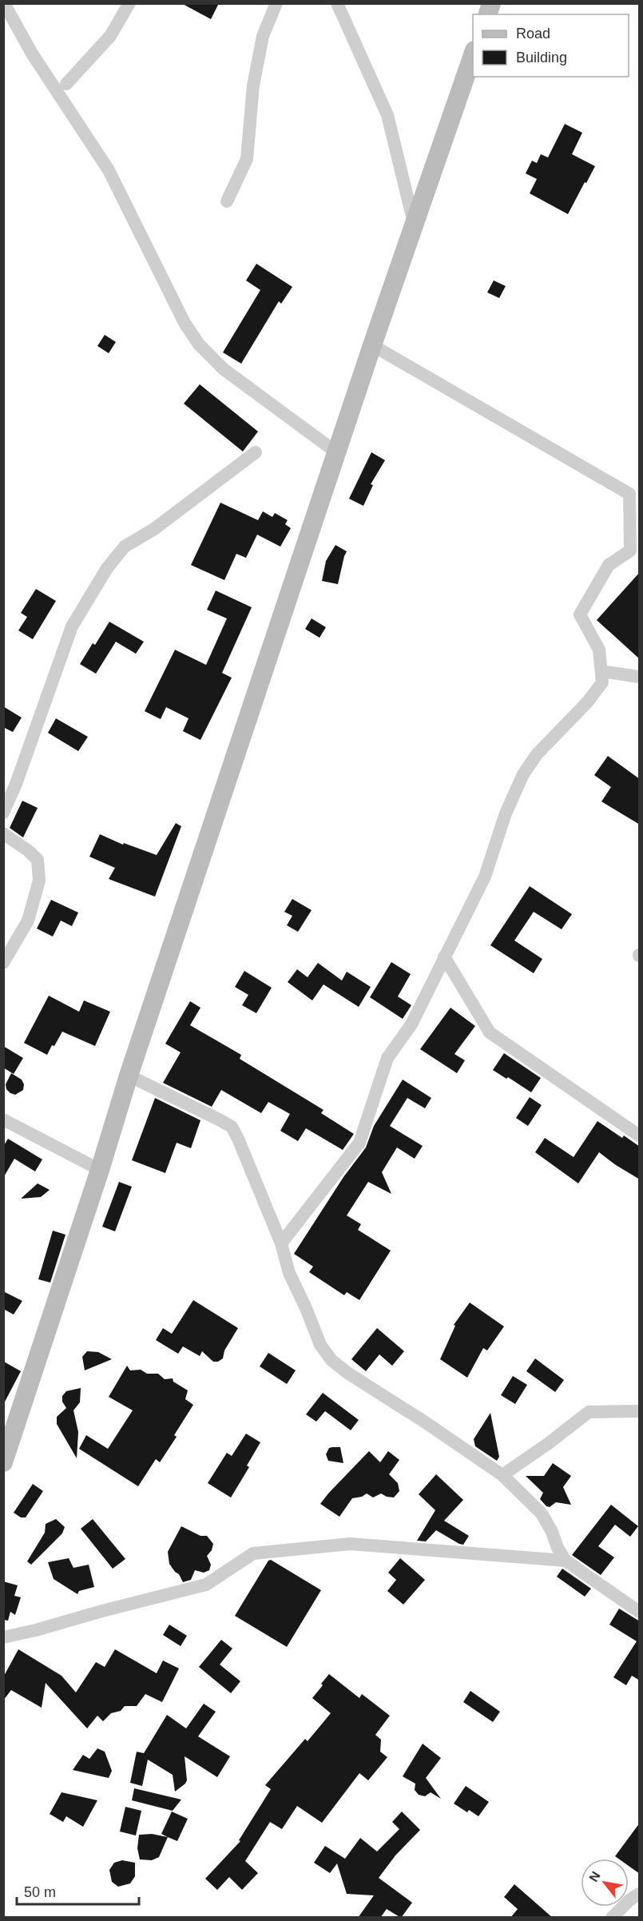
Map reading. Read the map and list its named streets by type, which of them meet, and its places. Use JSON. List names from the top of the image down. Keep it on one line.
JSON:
{"legend":["Road","Building"],"scale_bar":"50 m","north":"top left"}
